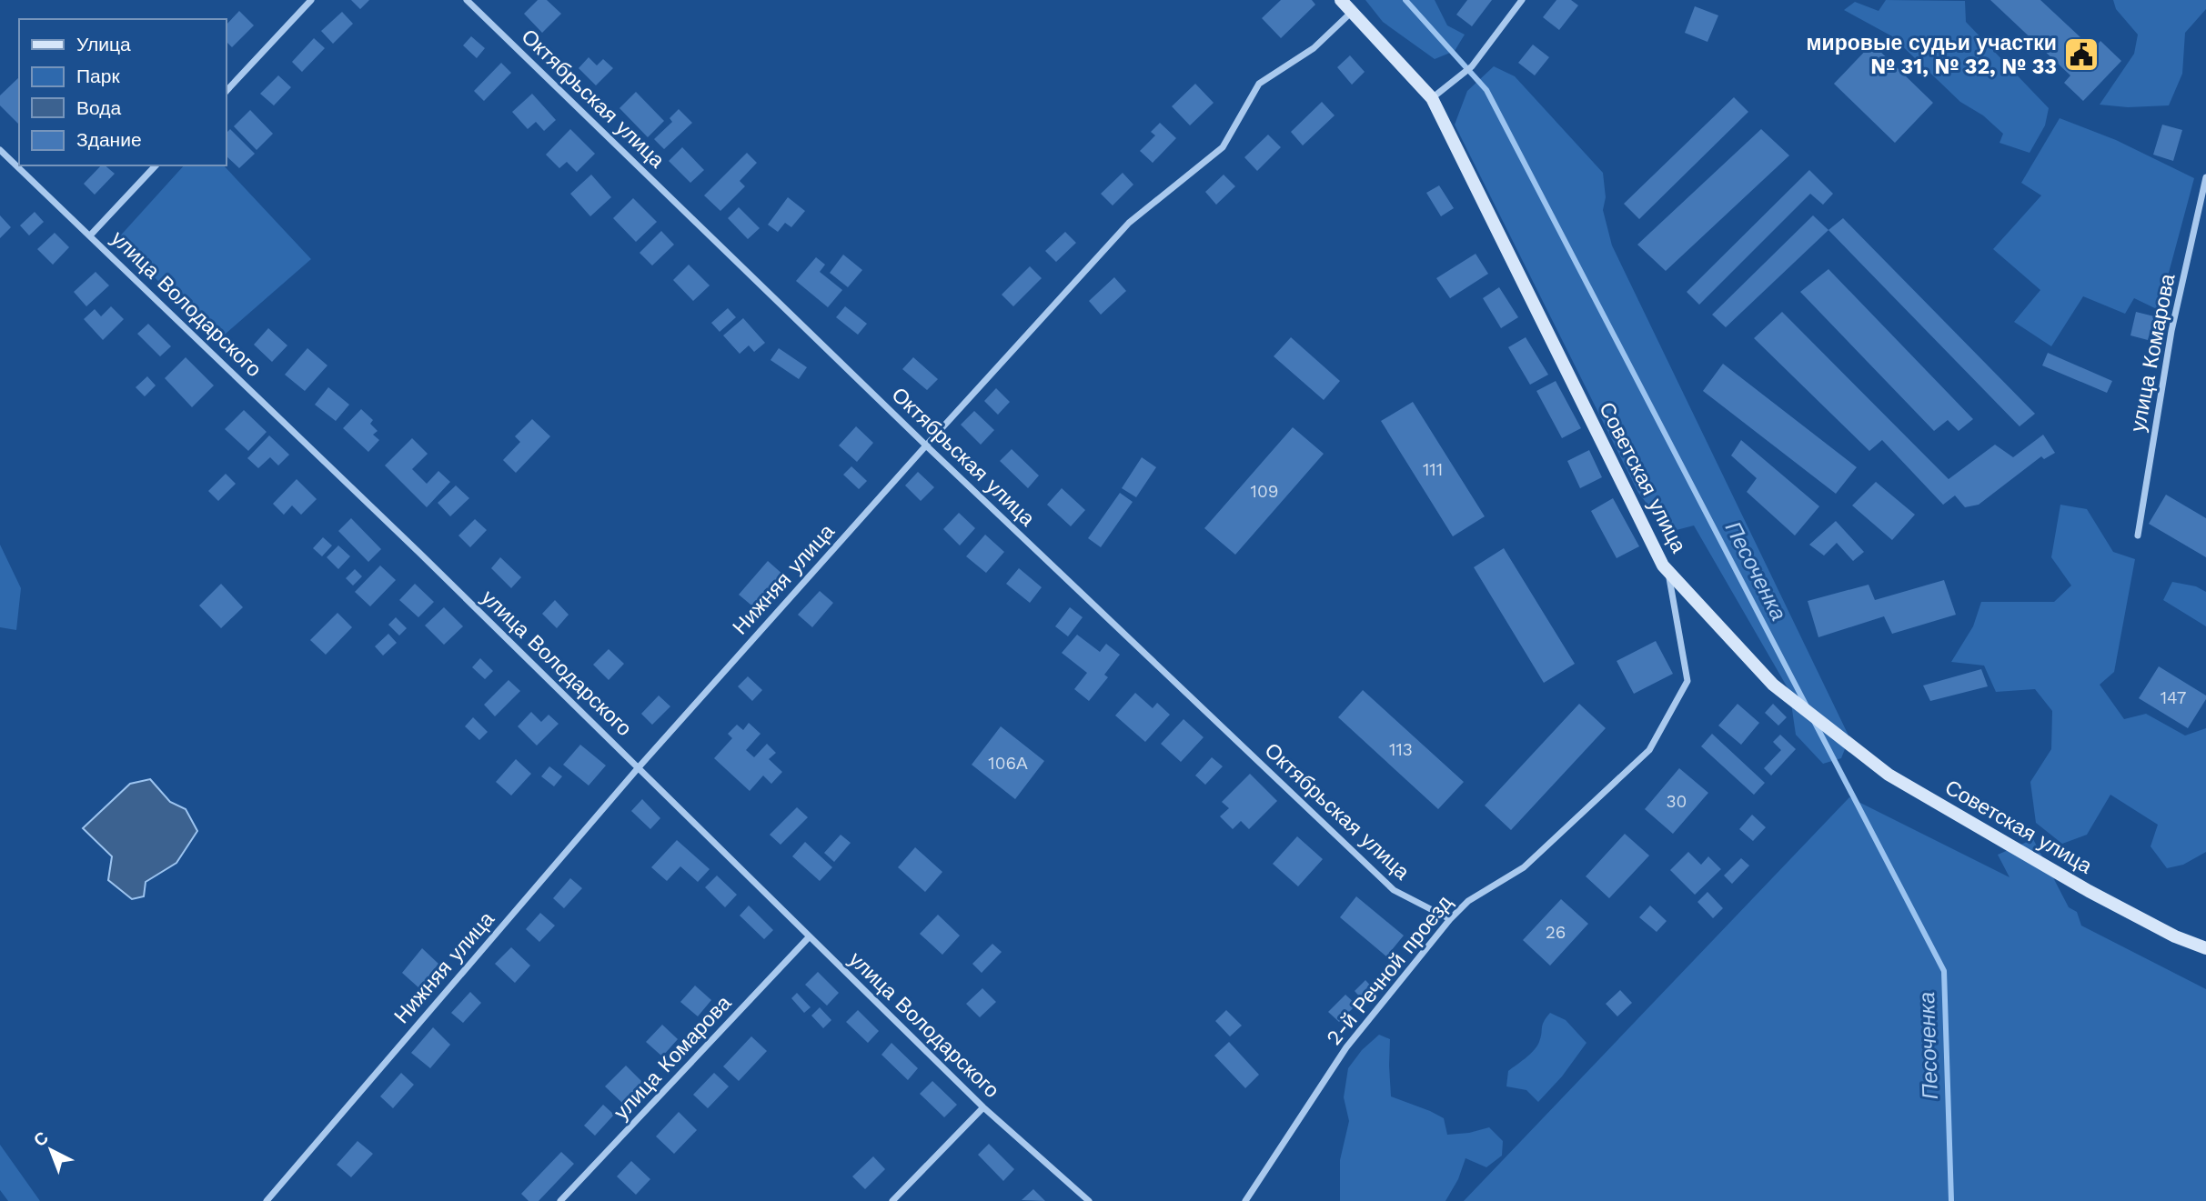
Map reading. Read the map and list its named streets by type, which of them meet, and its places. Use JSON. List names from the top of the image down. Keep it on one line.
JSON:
{"streets":{"street":["Октябрьская улица","улица Володарского","улица Комарова","Советская улица","Нижняя улица","2-й Речной проезд"]},"crossings":[["Октябрьская улица","Нижняя улица"],["Октябрьская улица","2-й Речной проезд"],["улица Володарского","улица Комарова"],["улица Володарского","Нижняя улица"],["Советская улица","Нижняя улица"],["Советская улица","2-й Речной проезд"]],"water":["Песоченка"],"places":{"public building":["мировые судьи участки № 31, № 32, № 33"]},"house_numbers":["111","109","147","113","106А","30","26"],"legend":["Улица","Парк","Вода","Здание"],"north":"top left"}
